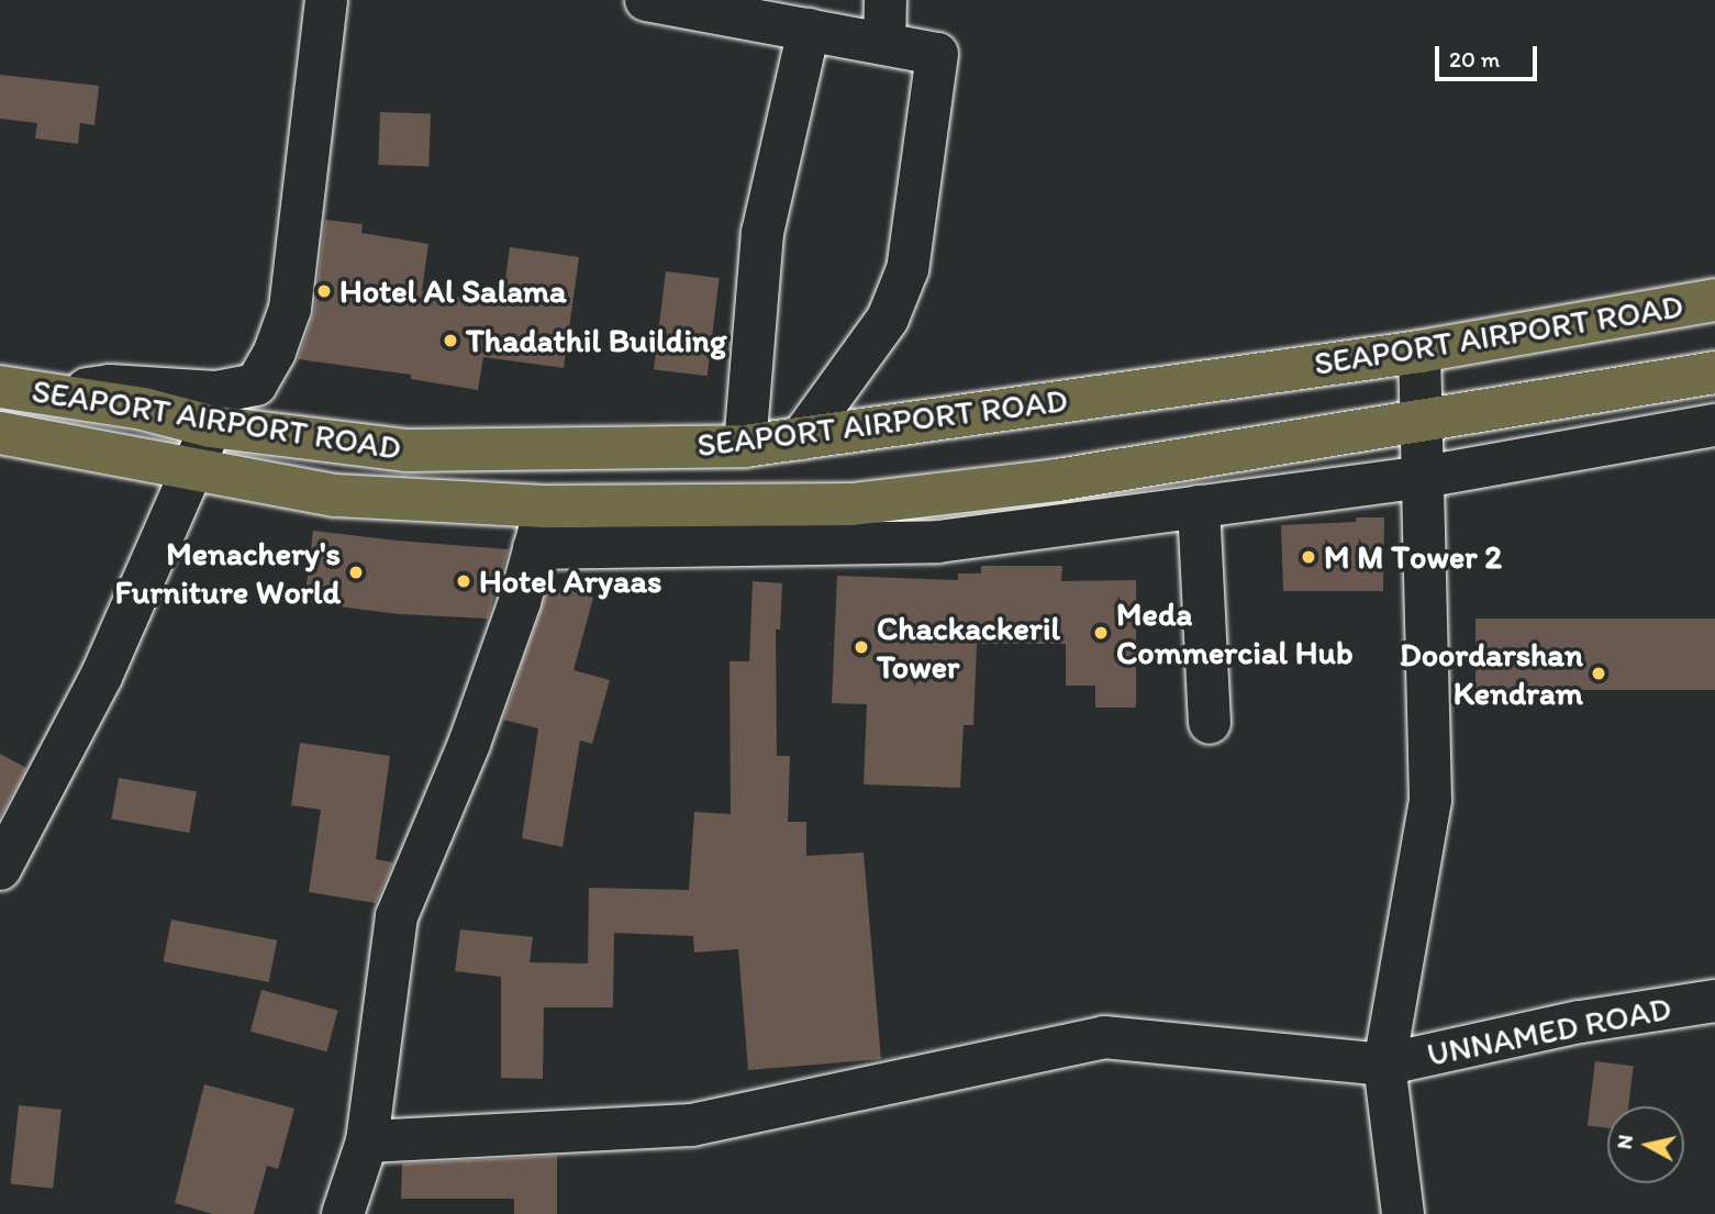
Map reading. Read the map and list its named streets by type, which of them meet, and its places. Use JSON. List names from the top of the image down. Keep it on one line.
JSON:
{"streets":{"main road":["SEAPORT AIRPORT ROAD"],"street":["UNNAMED ROAD"]},"places":["Hotel Al Salama","Thadathil Building","M M Tower 2","Menachery's Furniture World","Hotel Aryaas","Meda Commercial Hub","Chackackeril Tower","Doordarshan Kendram"],"scale_bar":"20 m","north":"left"}
